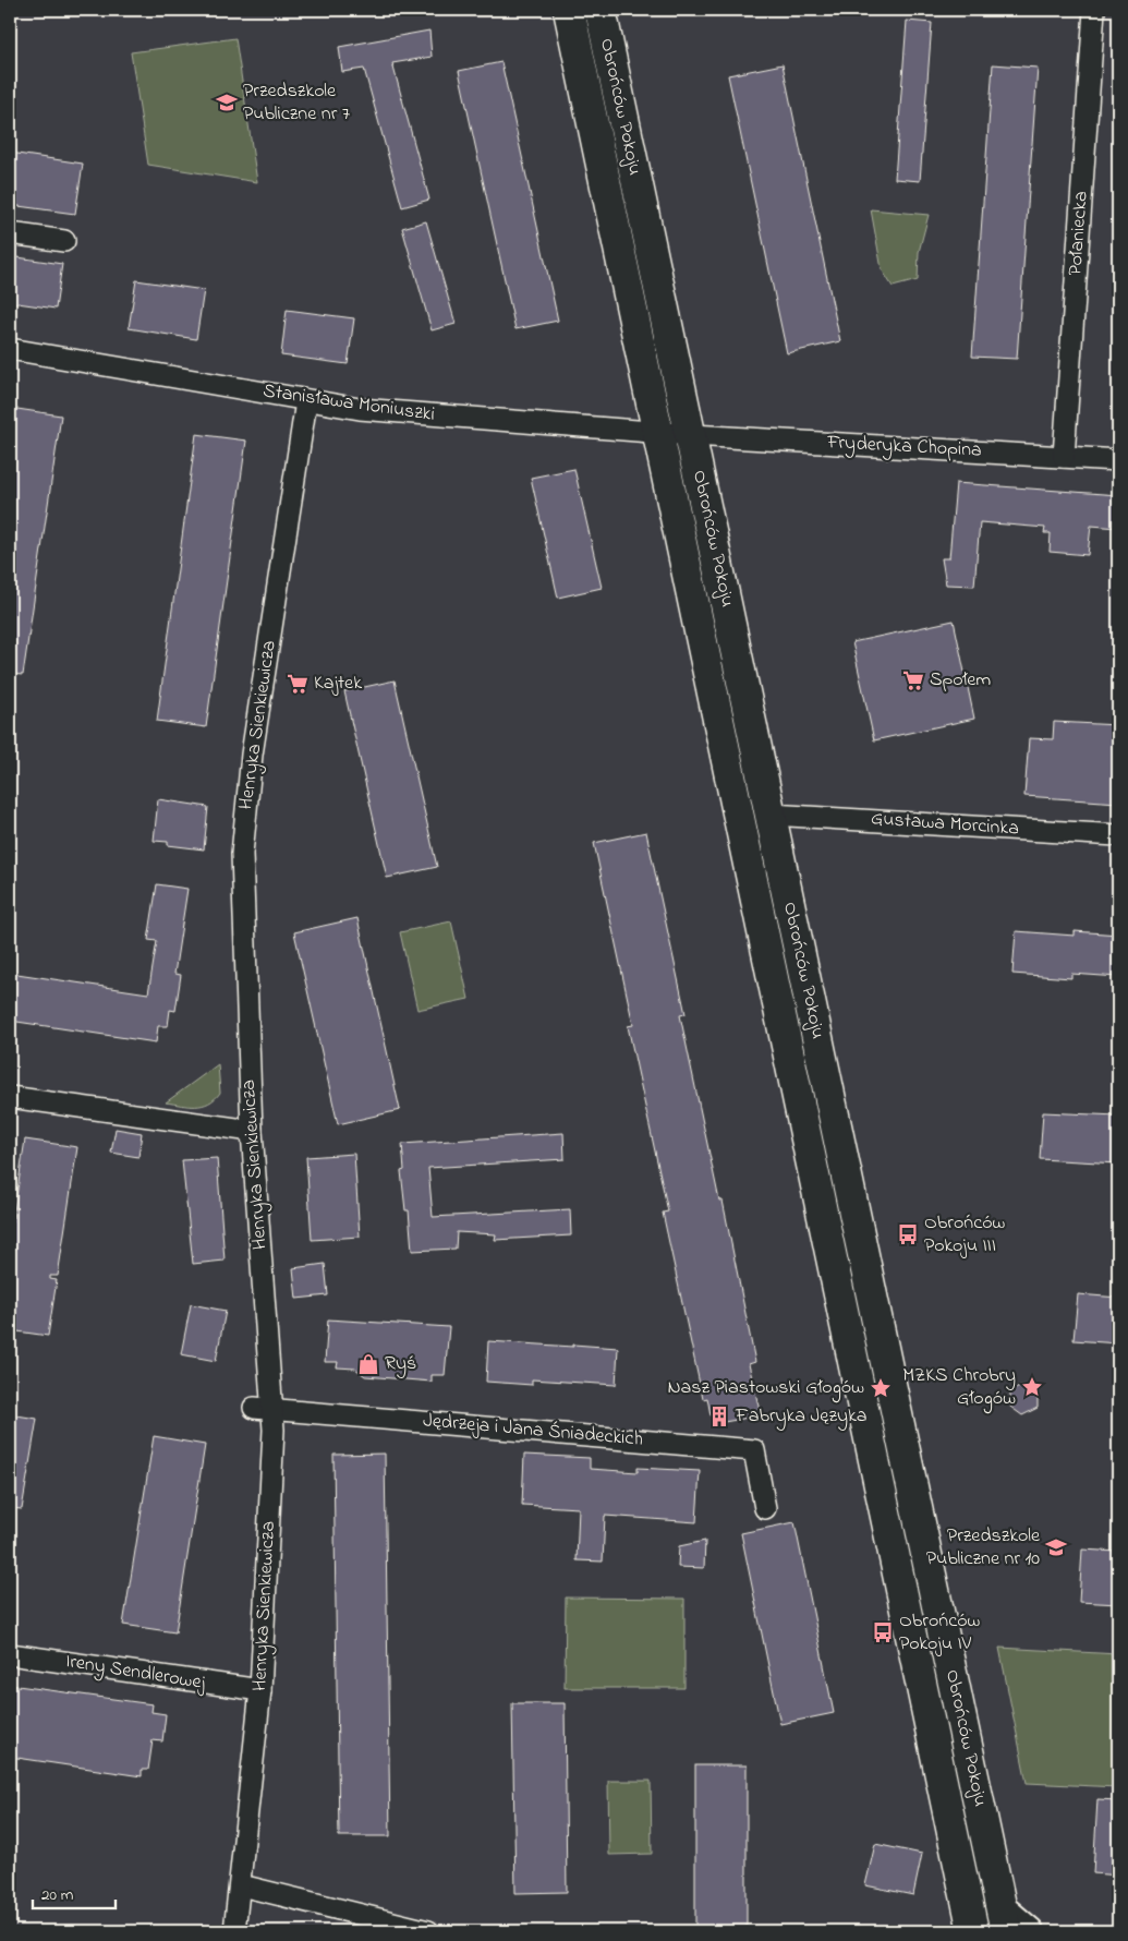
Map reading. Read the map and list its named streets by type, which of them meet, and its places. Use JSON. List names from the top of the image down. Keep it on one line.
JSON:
{"streets":{"main road":["Obrońców Pokoju"],"street":["Połaniecka","Stanisława Moniuszki","Fryderyka Chopina","Henryka Sienkiewicza","Gustawa Morcinka","Jędrzeja i Jana Śniadeckich","Ireny Sendlerowej"]},"crossings":[["Obrońców Pokoju","Stanisława Moniuszki"],["Obrońców Pokoju","Fryderyka Chopina"],["Obrońców Pokoju","Gustawa Morcinka"],["Połaniecka","Fryderyka Chopina"],["Stanisława Moniuszki","Fryderyka Chopina"],["Stanisława Moniuszki","Henryka Sienkiewicza"],["Henryka Sienkiewicza","Jędrzeja i Jana Śniadeckich"],["Henryka Sienkiewicza","Ireny Sendlerowej"]],"places":{"school or university":["Przedszkole Publiczne nr 7","Przedszkole Publiczne nr 10"],"supermarket":["Społem","Kajtek"],"bus stop":["Obrońców Pokoju III","Obrońców Pokoju IV"],"shop":["Ryś"],"place":["MZKS Chrobry Głogów","Nasz Piastowski Głogów"],"building":["Fabryka Języka"]},"scale_bar":"20 m"}
